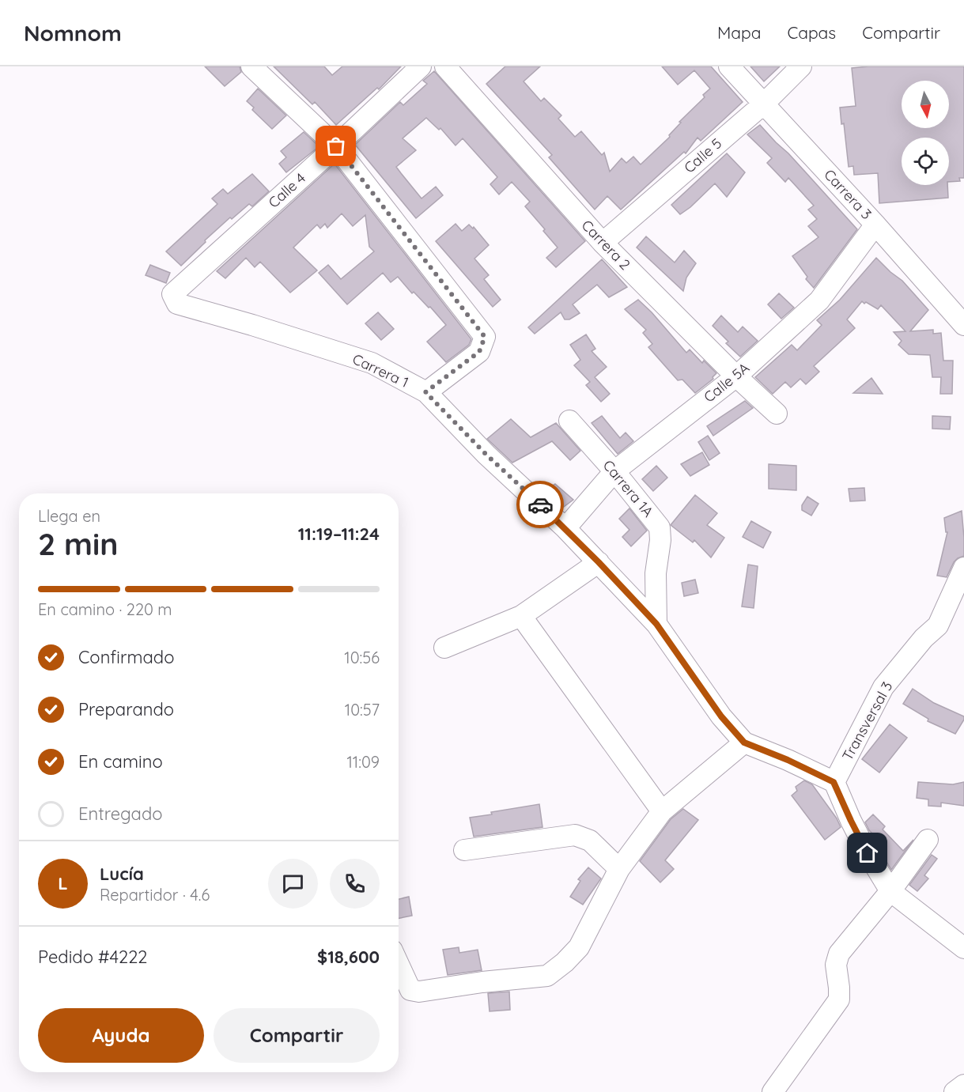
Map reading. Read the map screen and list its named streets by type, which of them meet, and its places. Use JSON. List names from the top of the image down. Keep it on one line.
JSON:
{"streets":{"street":["Calle 5","Calle 4","Carrera 3","Carrera 2","Carrera 1","Calle 5A","Carrera 1A","Transversal 3"]},"crossings":[["Calle 5","Carrera 3"],["Calle 5","Carrera 2"],["Calle 4","Carrera 1"],["Carrera 3","Calle 5A"],["Carrera 2","Calle 5A"],["Carrera 1","Calle 5A"],["Carrera 1","Carrera 1A"],["Carrera 1","Transversal 3"],["Calle 5A","Carrera 1A"]],"north":"bottom","page":{"header":"Nomnom","nav":["Mapa","Capas","Compartir"],"heading":["2 min","Llega en","11:19–11:24"],"panel":["Lucía","Repartidor · 4.6","Pedido #4222","$18,600"],"bar":"En camino · 220 m","list":[["Confirmado","10:56"],["Preparando","10:57"],["En camino","11:09"],"Entregado"],"round":"L","buttons":["Ayuda","Compartir"]}}
